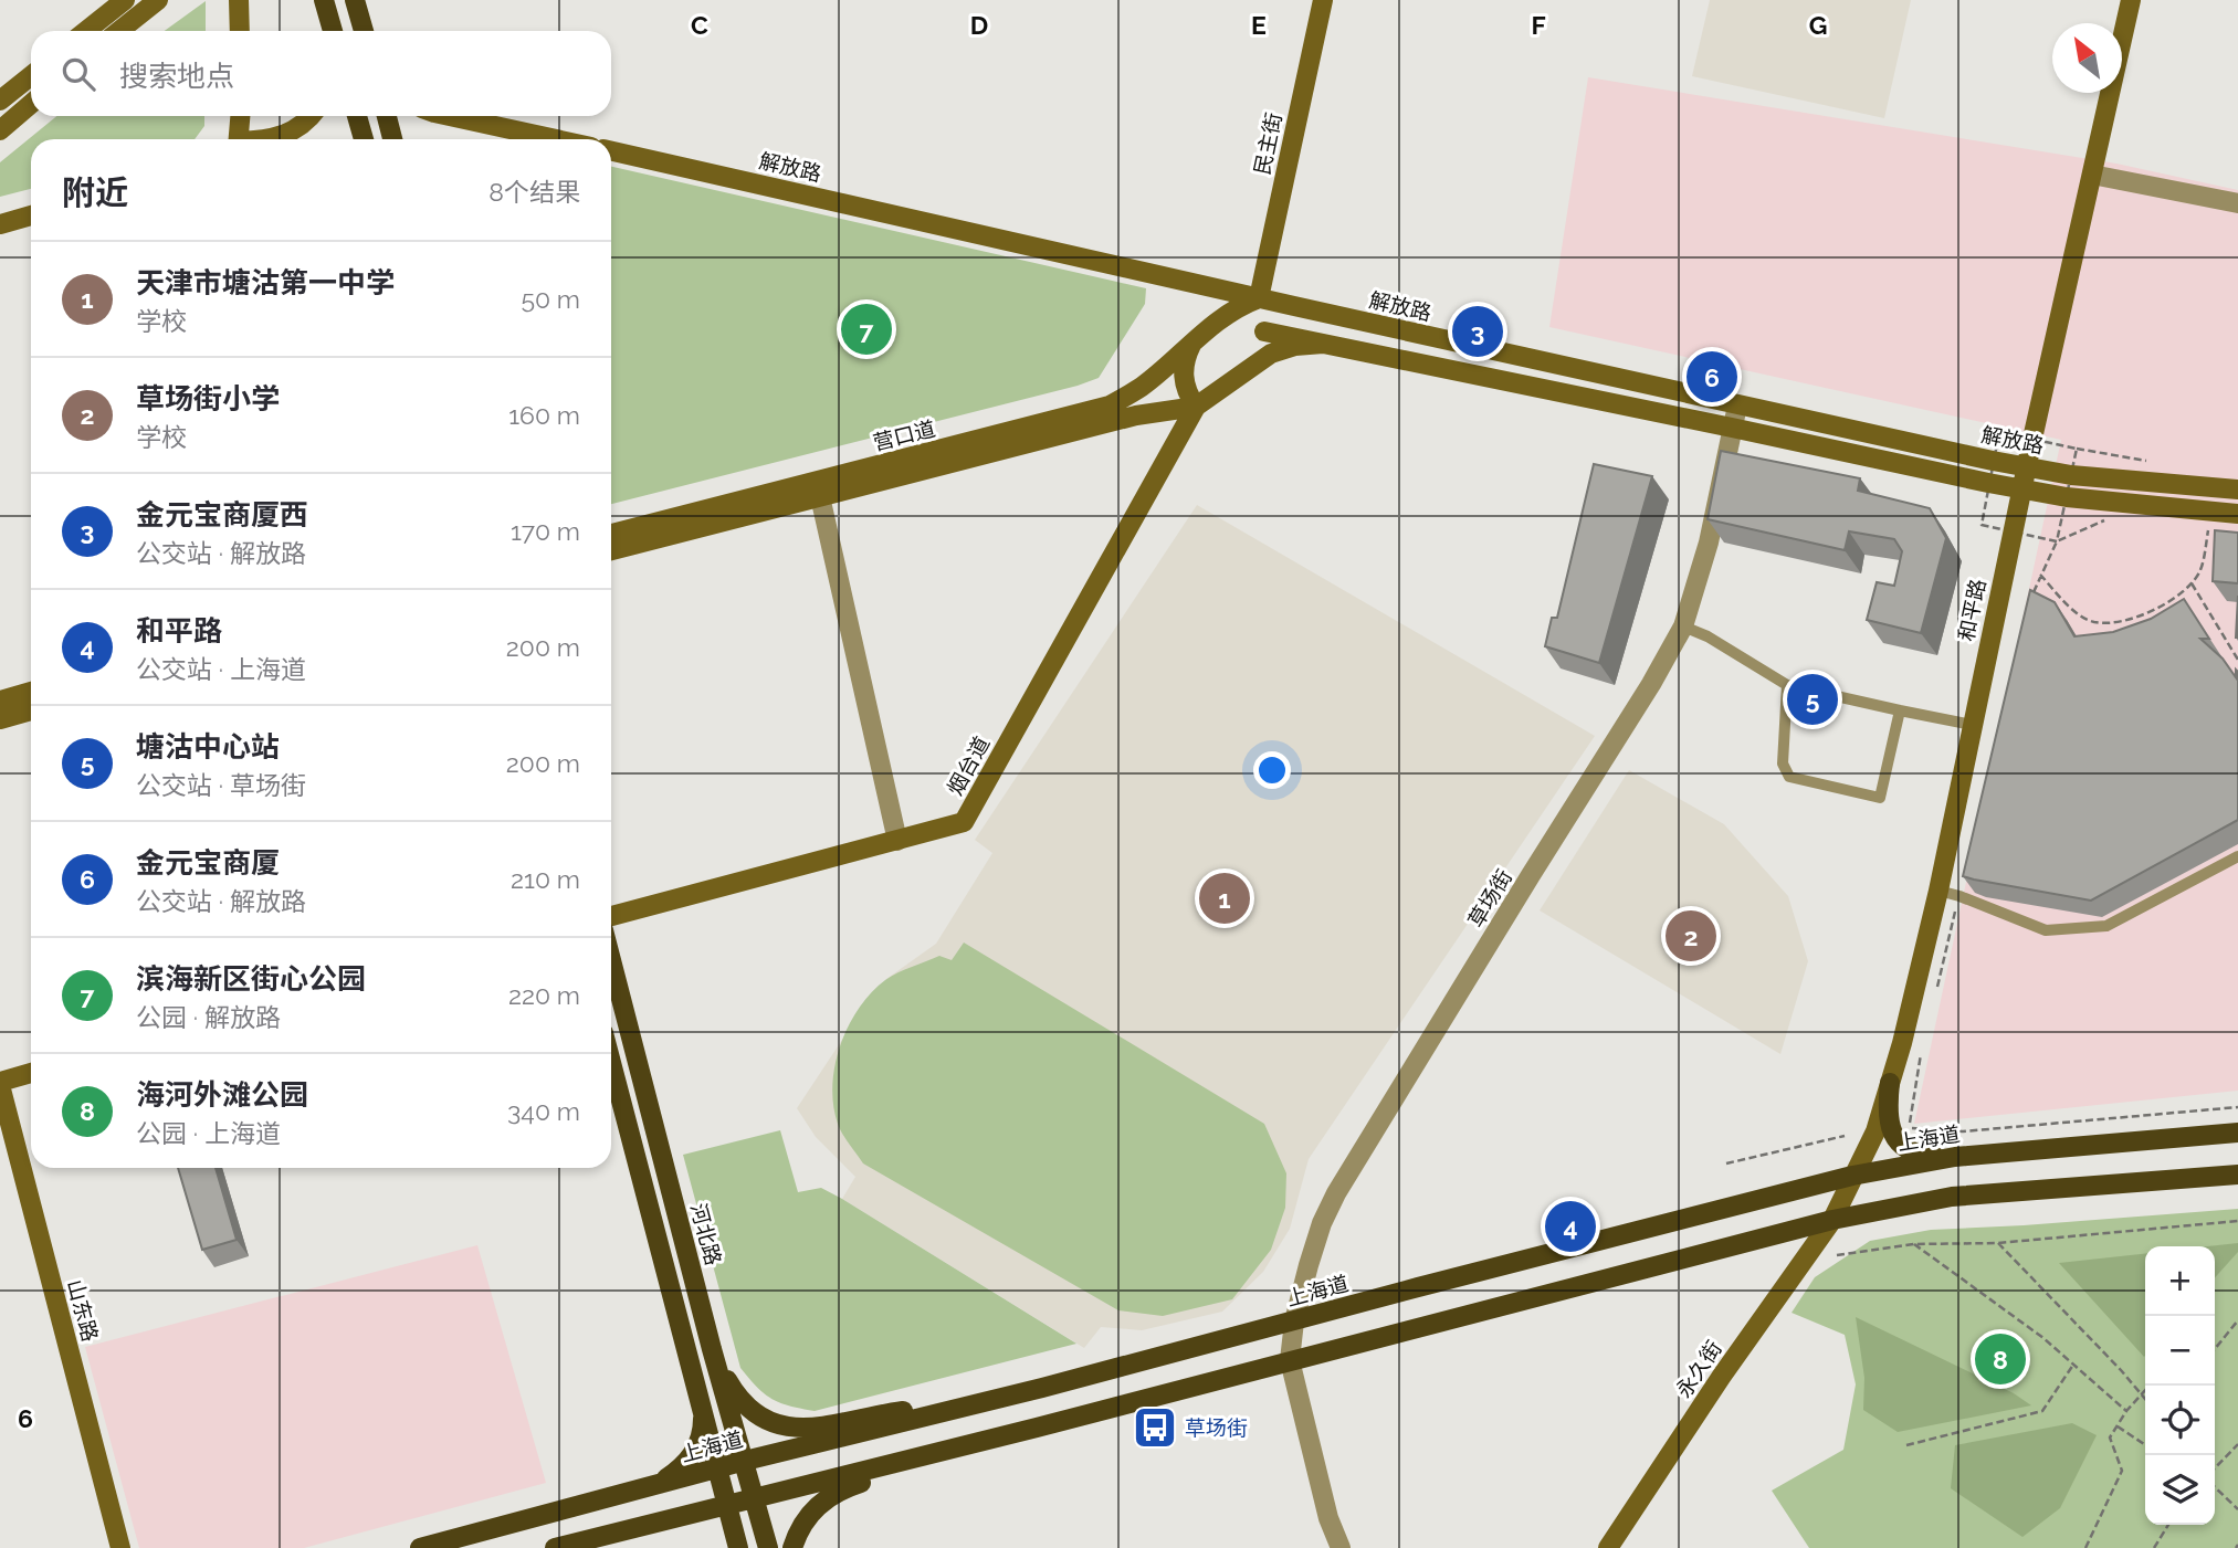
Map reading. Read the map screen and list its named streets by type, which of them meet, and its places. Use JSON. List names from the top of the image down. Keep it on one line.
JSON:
{"streets":{"main road":["上海道","河北路"],"street":["民主街","解放路","营口道","和平路","烟台道","草场街","山东路","永久街"]},"crossings":[["民主街","解放路"],["民主街","营口道"],["解放路","营口道"],["解放路","和平路"],["解放路","草场街"],["营口道","烟台道"],["和平路","上海道"],["和平路","永久街"],["草场街","上海道"],["上海道","河北路"],["上海道","永久街"]],"places":{"bus stop":["草场街"]},"north":"top left","page":{"search":"搜索地点","heading":["附近","8个结果"],"list":[{"mark":"1","name":"天津市塘沽第一中学","note":"学校","value":"50 m"},{"mark":"2","name":"草场街小学","note":"学校","value":"160 m"},{"mark":"3","name":"金元宝商厦西","note":"公交站 · 解放路","value":"170 m"},{"mark":"4","name":"和平路","note":"公交站 · 上海道","value":"200 m"},{"mark":"5","name":"塘沽中心站","note":"公交站 · 草场街","value":"200 m"},{"mark":"6","name":"金元宝商厦","note":"公交站 · 解放路","value":"210 m"},{"mark":"7","name":"滨海新区街心公园","note":"公园 · 解放路","value":"220 m"},{"mark":"8","name":"海河外滩公园","note":"公园 · 上海道","value":"340 m"}],"pins":["7","3","6","5","1","2","4","8"],"map_buttons":["+","−"]},"grid":{"columns":["C","D","E","F","G"],"rows":["6"]}}
